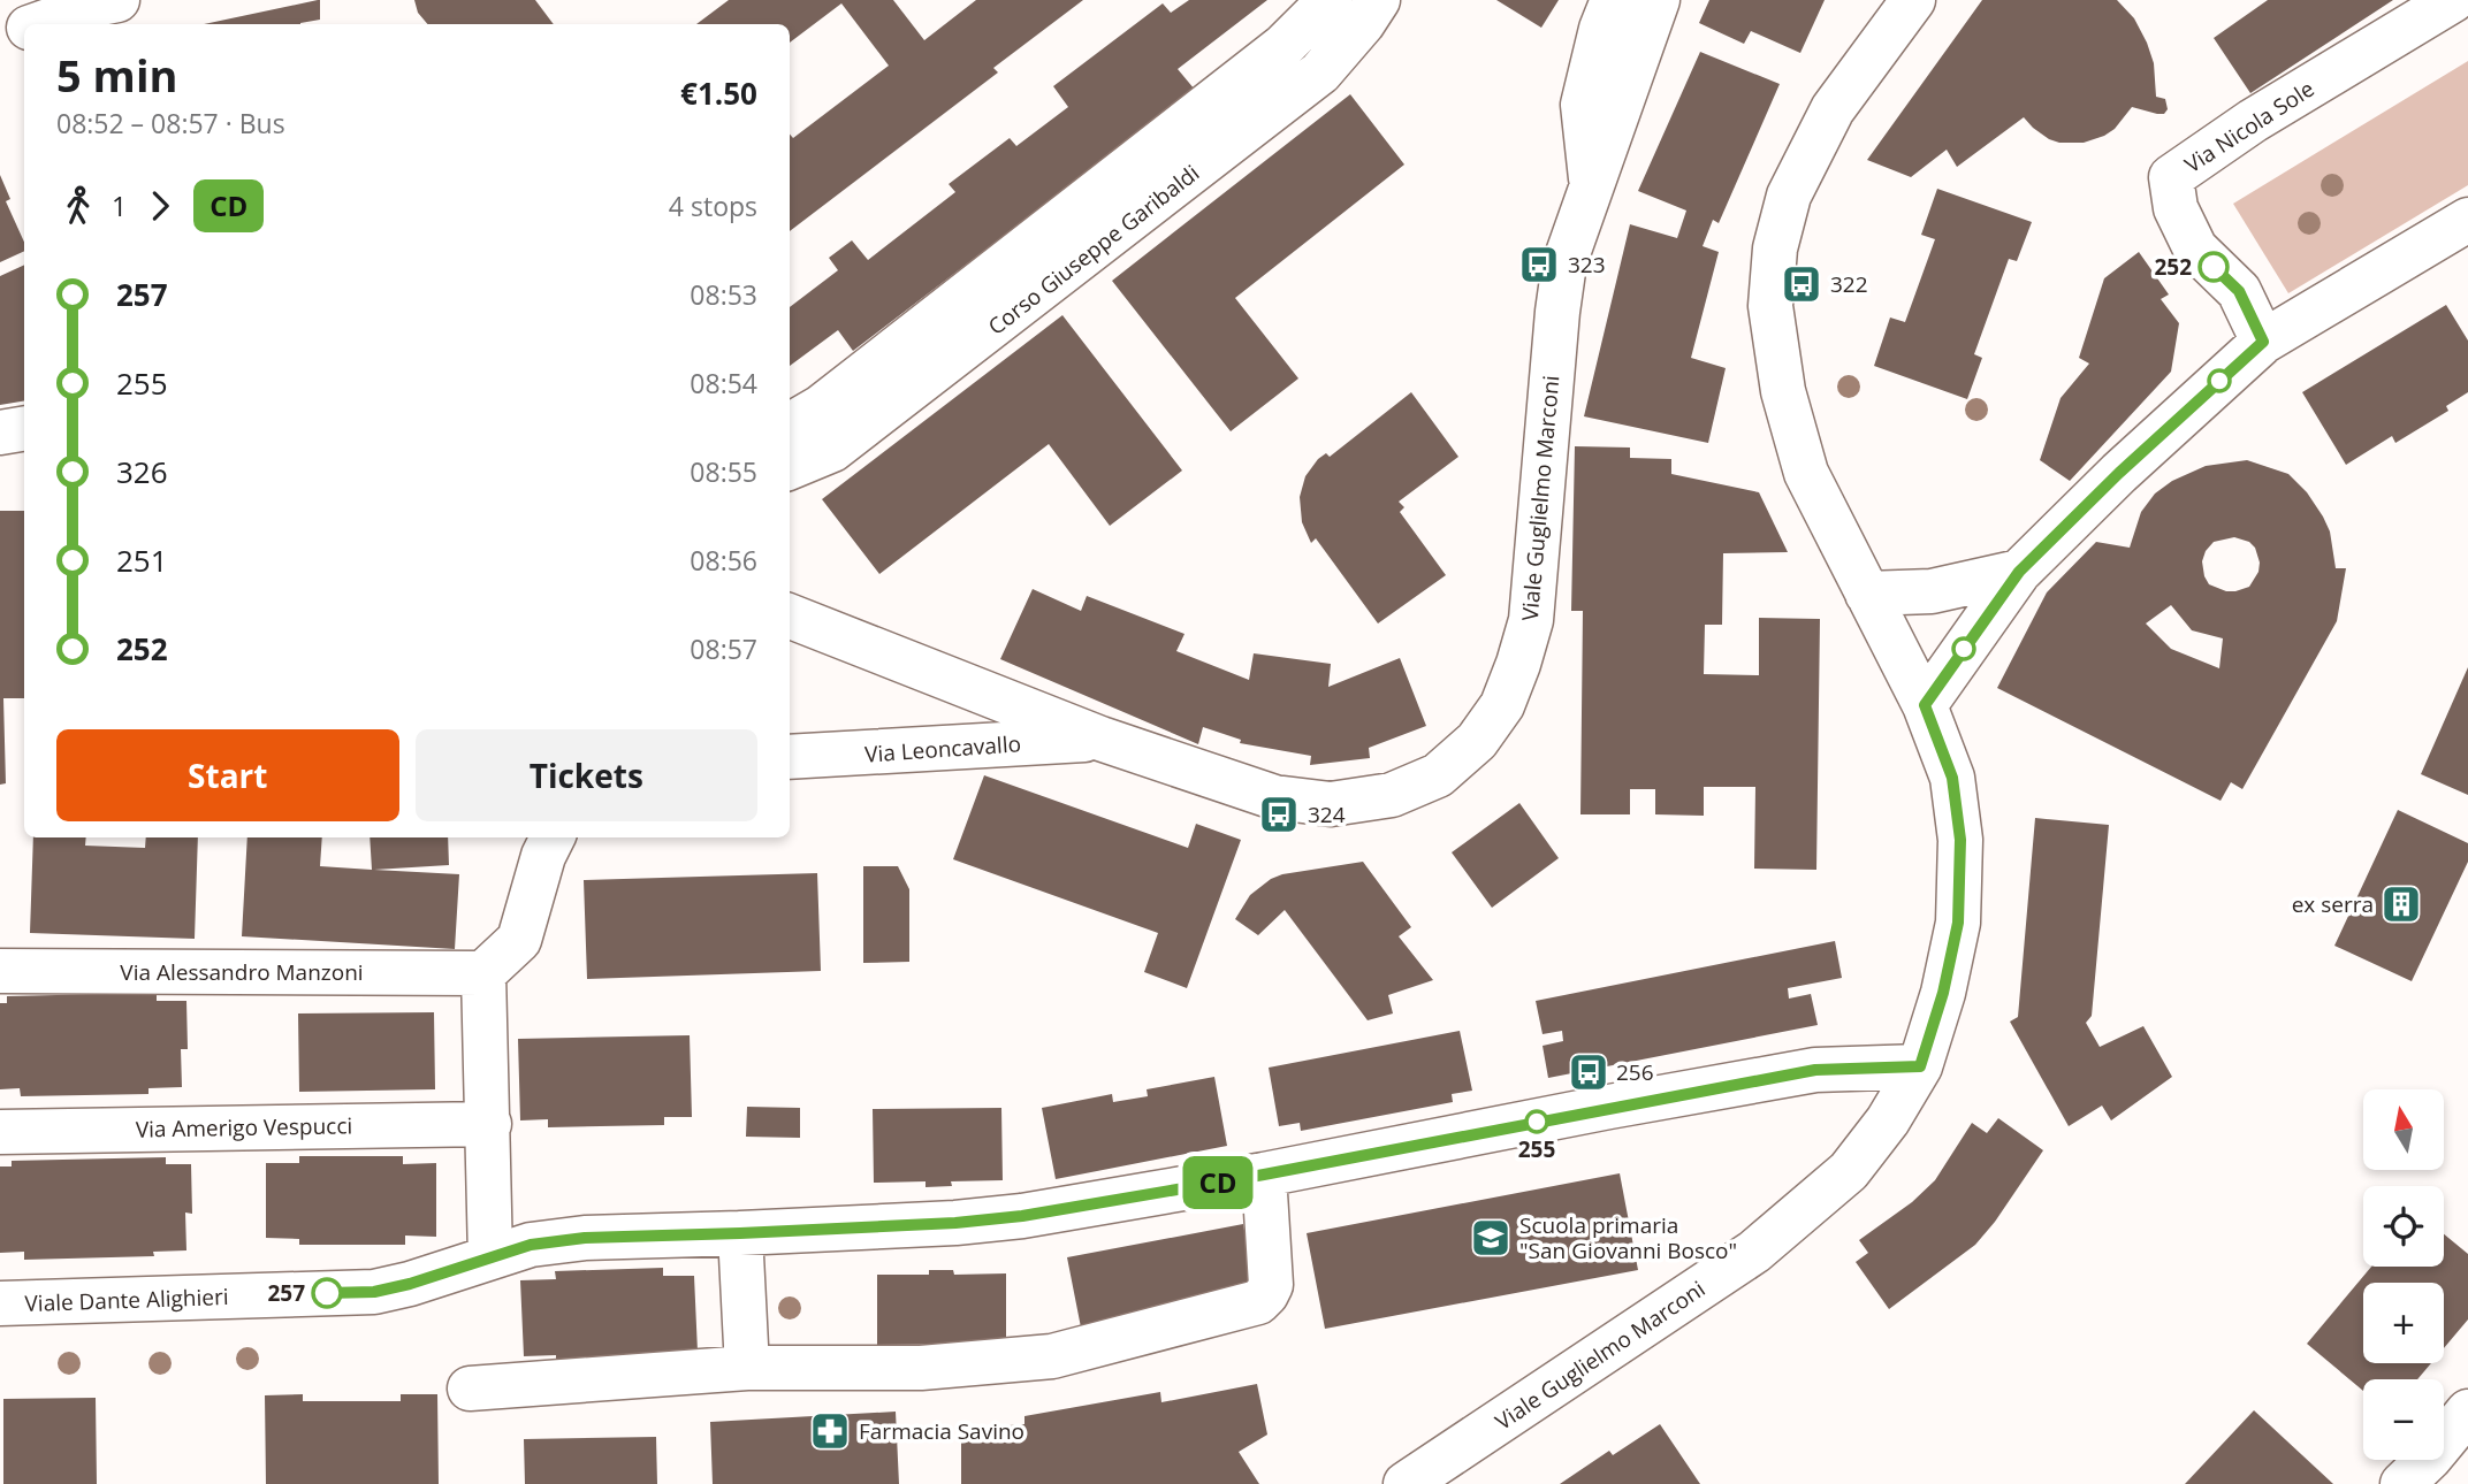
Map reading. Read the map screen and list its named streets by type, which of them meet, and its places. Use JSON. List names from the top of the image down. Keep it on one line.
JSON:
{"streets":{"street":["Via Nicola Sole","Corso Giuseppe Garibaldi","Viale Guglielmo Marconi","Via Leoncavallo","Via Alessandro Manzoni","Via Amerigo Vespucci","Viale Dante Alighieri"]},"crossings":[["Viale Guglielmo Marconi","Via Leoncavallo"],["Viale Guglielmo Marconi","Viale Dante Alighieri"]],"places":{"bus stop":["323","322","324","256"],"other":["252","255","257"],"building":["ex serra"],"school or university":["Scuola primaria \"San Giovanni Bosco\""],"pharmacy":["Farmacia Savino"]},"lines":["bus line CD"],"north":"top","page":{"on_map":"CD","heading":["5 min","08:52 – 08:57 · Bus","€1.50"],"legs":["1","CD","4 stops"],"list":[{"name":"257","value":"08:53"},{"name":"255","value":"08:54"},{"name":"326","value":"08:55"},{"name":"251","value":"08:56"},{"name":"252","value":"08:57"}],"buttons":["Start","Tickets"],"map_buttons":["+","−"]}}
